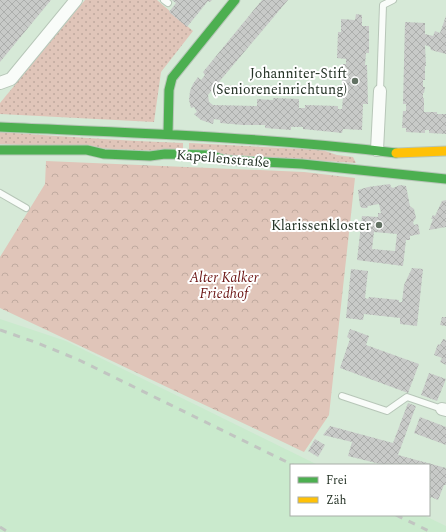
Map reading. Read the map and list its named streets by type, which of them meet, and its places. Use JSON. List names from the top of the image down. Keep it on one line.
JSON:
{"streets":{"street":["Kapellenstraße"]},"parks":["Alter Kalker Friedhof"],"places":["Johanniter-Stift (Senioreneinrichtung)","Klarissenkloster"],"legend":["Frei","Zäh"]}
